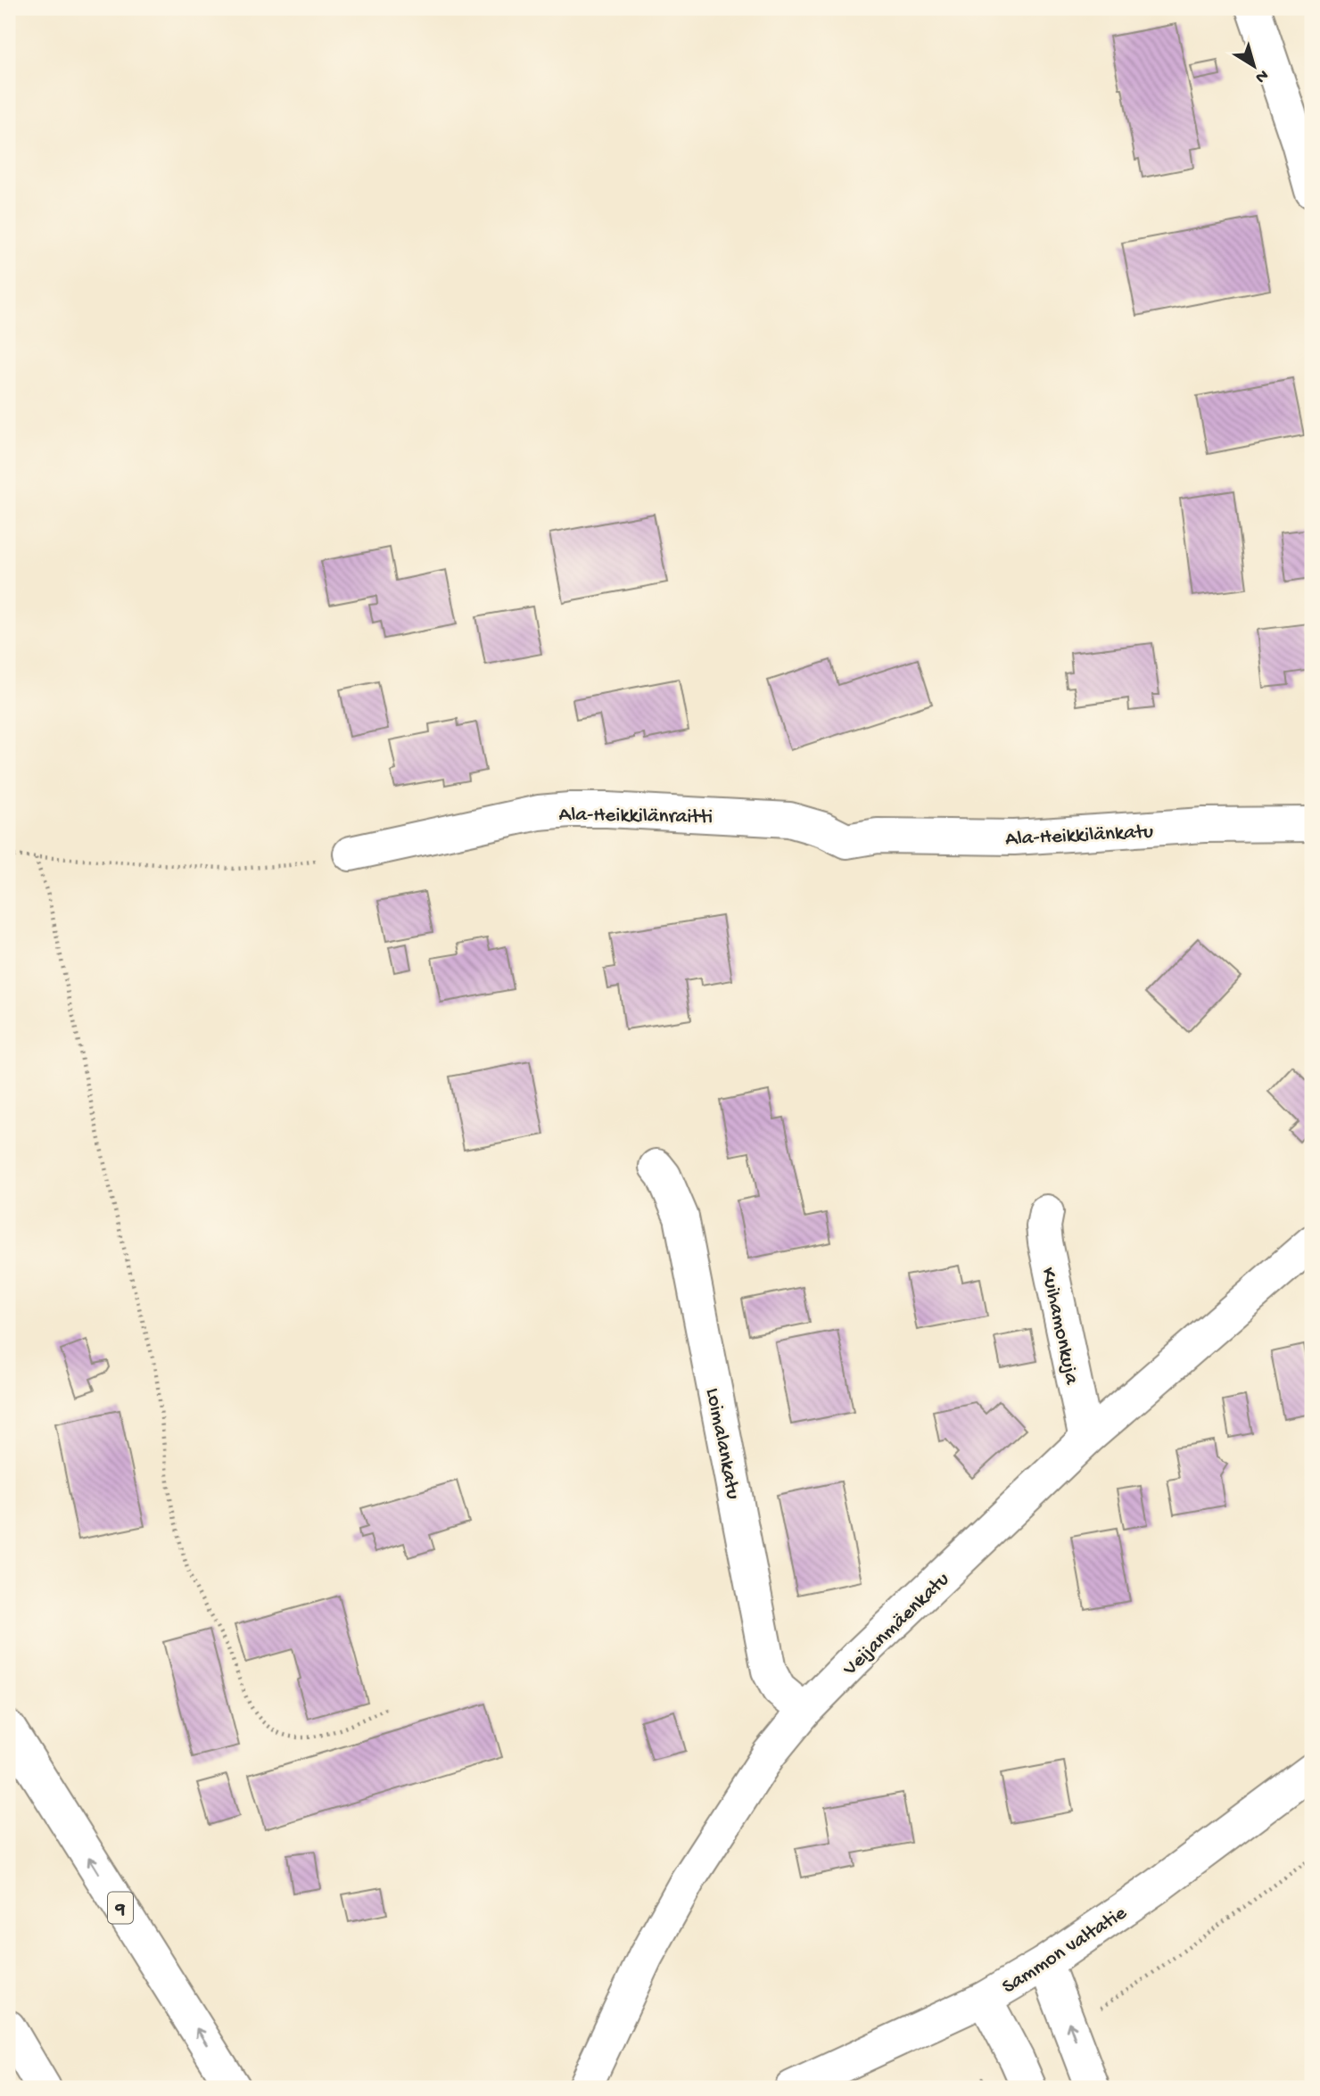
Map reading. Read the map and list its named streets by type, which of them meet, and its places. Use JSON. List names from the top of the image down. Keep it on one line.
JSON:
{"streets":{"main road":["Ala-Heikkilänraitti","Ala-Heikkilänkatu","Kuihamonkuja","Loimalankatu","Veijanmäenkatu","9","Sammon valtatie"]},"crossings":[["Ala-Heikkilänraitti","Ala-Heikkilänkatu"],["Kuihamonkuja","Veijanmäenkatu"],["Loimalankatu","Veijanmäenkatu"]],"north":"bottom right"}
